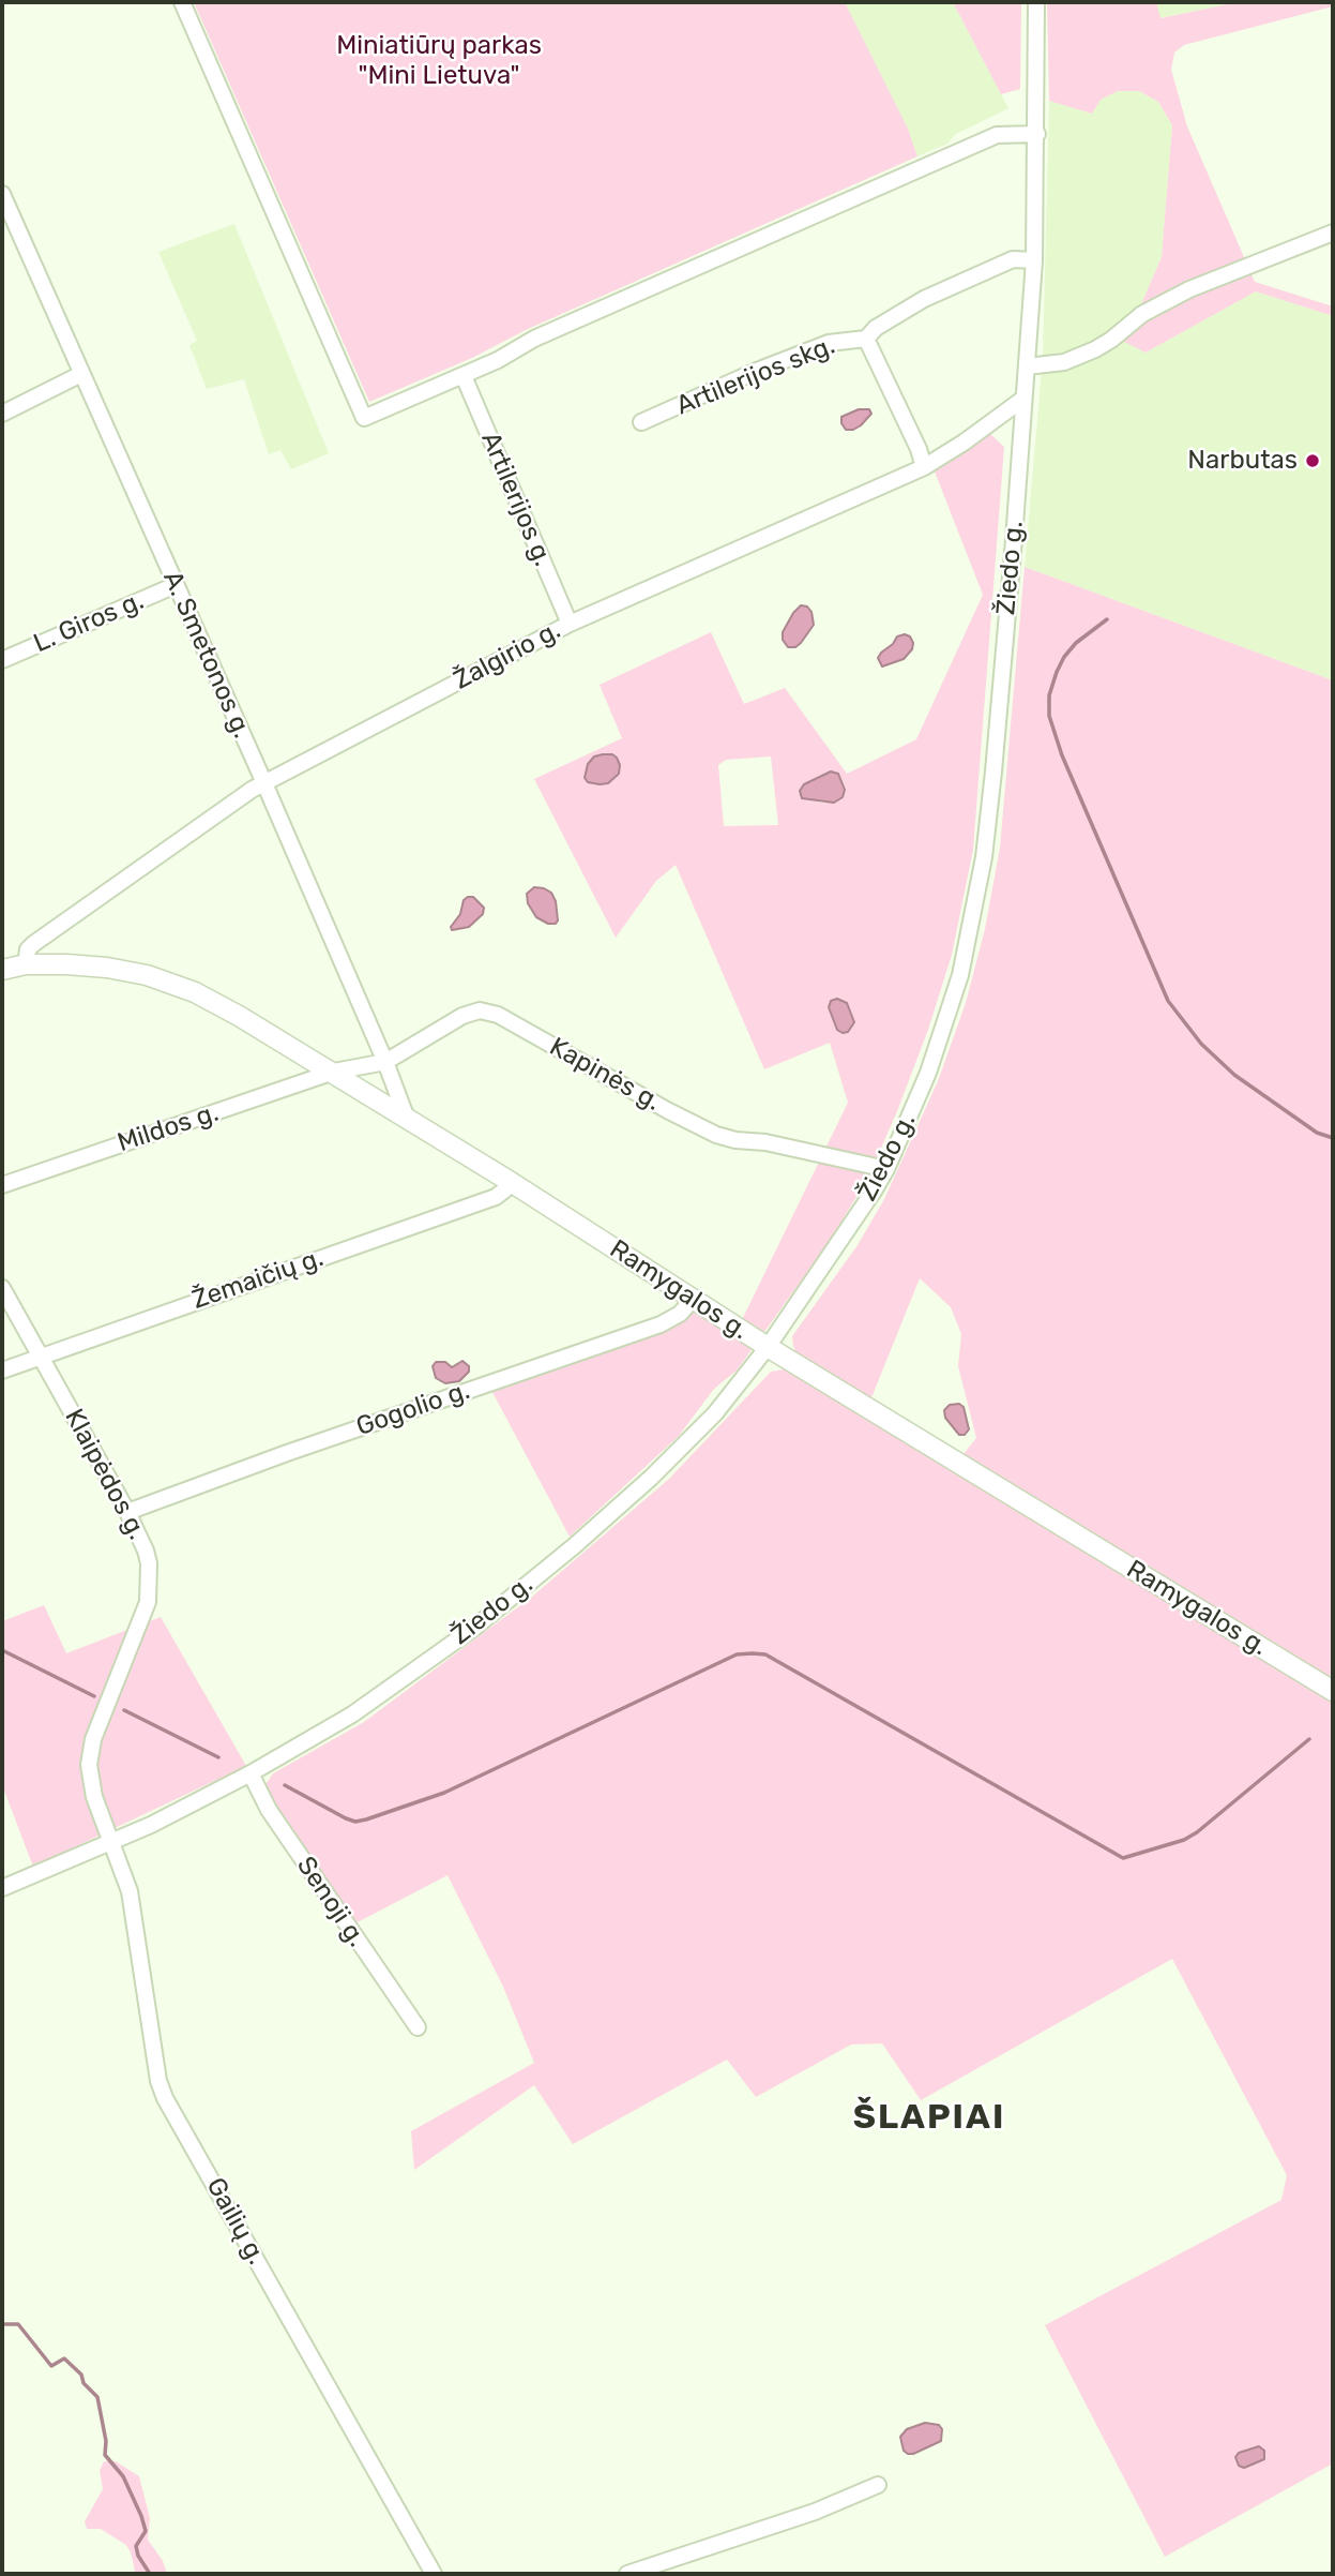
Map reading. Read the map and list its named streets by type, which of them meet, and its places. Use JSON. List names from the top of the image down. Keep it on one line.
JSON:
{"streets":{"main road":["Ramygalos g."],"street":["Artilerijos skg.","Artilerijos g.","Žiedo g.","L. Giros g.","A. Smetonos g.","Žalgirio g.","Kapinės g.","Mildos g.","Žemaičių g.","Gogolio g.","Klaipėdos g.","Senoji g.","Gailių g."]},"crossings":[["Artilerijos skg.","Žalgirio g."],["Artilerijos g.","Žalgirio g."],["Žiedo g.","Žalgirio g."],["Žiedo g.","Kapinės g."],["Žiedo g.","Ramygalos g."],["Žiedo g.","Klaipėdos g."],["Žiedo g.","Senoji g."],["Žiedo g.","Gailių g."],["L. Giros g.","A. Smetonos g."],["A. Smetonos g.","Žalgirio g."],["A. Smetonos g.","Kapinės g."],["A. Smetonos g.","Ramygalos g."],["Žalgirio g.","Ramygalos g."],["Kapinės g.","Mildos g."],["Kapinės g.","Ramygalos g."],["Mildos g.","Ramygalos g."],["Žemaičių g.","Ramygalos g."],["Žemaičių g.","Klaipėdos g."],["Ramygalos g.","Gogolio g."],["Gogolio g.","Klaipėdos g."],["Klaipėdos g.","Gailių g."]],"districts":["ŠLAPIAI"],"parks":["Miniatiūrų parkas \"Mini Lietuva\""],"places":["Narbutas"]}
